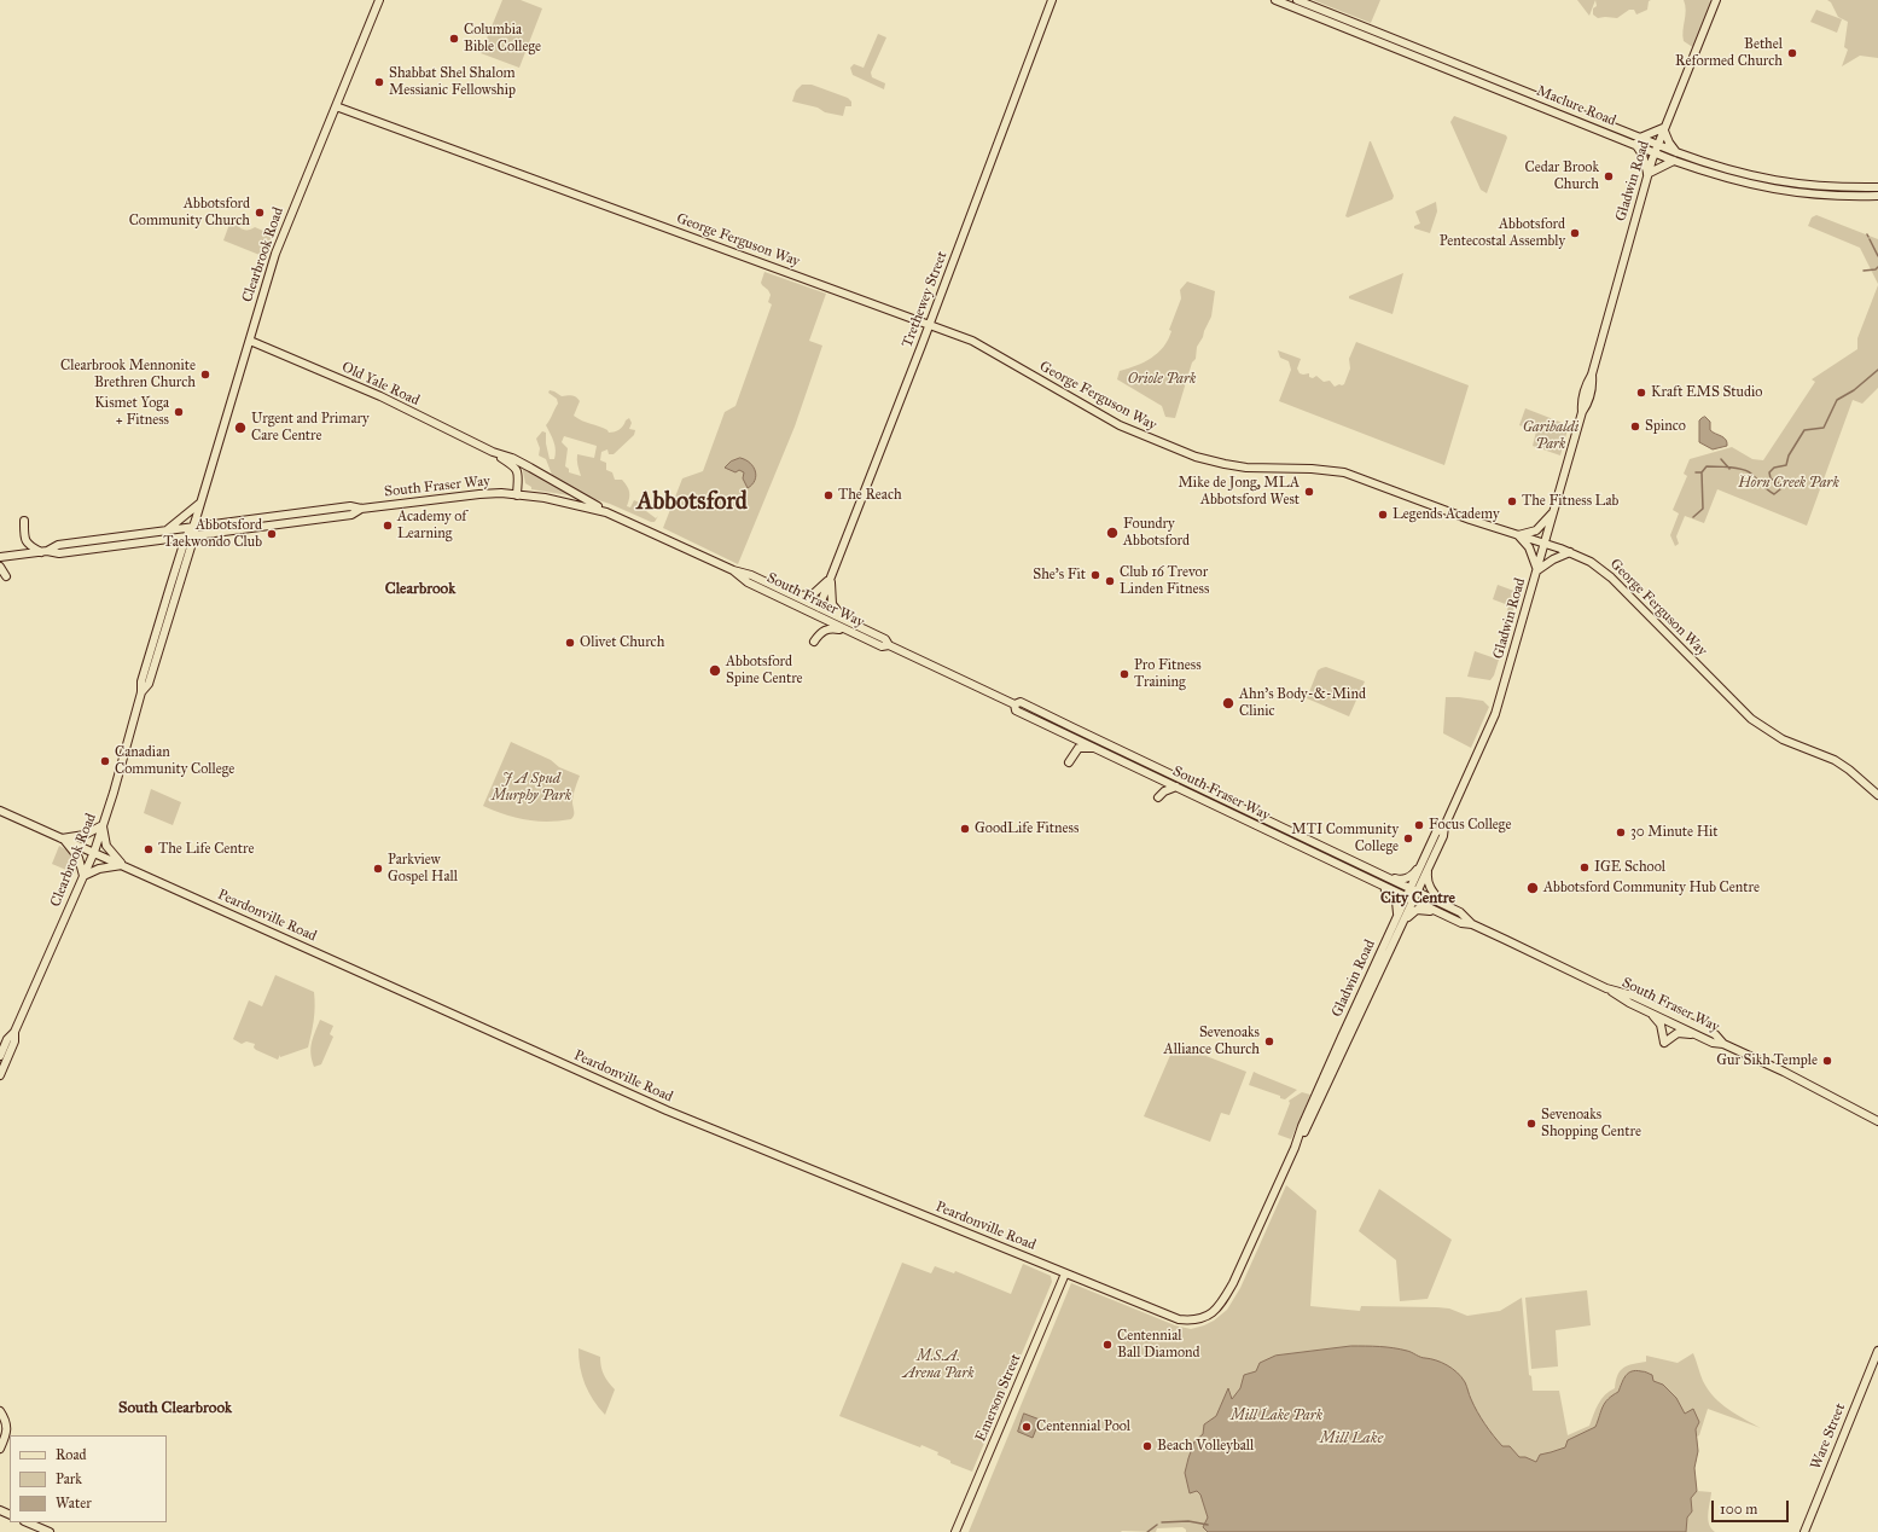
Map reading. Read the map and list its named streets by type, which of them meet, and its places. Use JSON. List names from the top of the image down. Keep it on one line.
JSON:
{"streets":{"main road":["Maclure Road","Gladwin Road","George Ferguson Way","Clearbrook Road","Trethewey Street","Old Yale Road","South Fraser Way","Peardonville Road","Emerson Street","Ware Street"]},"crossings":[["Maclure Road","Gladwin Road"],["Gladwin Road","George Ferguson Way"],["Gladwin Road","South Fraser Way"],["Gladwin Road","Peardonville Road"],["George Ferguson Way","Clearbrook Road"],["George Ferguson Way","Trethewey Street"],["Clearbrook Road","Old Yale Road"],["Clearbrook Road","South Fraser Way"],["Clearbrook Road","Peardonville Road"],["Trethewey Street","South Fraser Way"],["Old Yale Road","South Fraser Way"],["Peardonville Road","Emerson Street"]],"districts":["Abbotsford","Clearbrook","City Centre","South Clearbrook"],"water":["Mill Lake"],"parks":["Oriole Park","Garibaldi Park","Horn Creek Park","J A Spud Murphy Park","M.S.A. Arena Park","Mill Lake Park"],"places":["Columbia Bible College","Bethel Reformed Church","Shabbat Shel Shalom Messianic Fellowship","Cedar Brook Church","Abbotsford Community Church","Abbotsford Pentecostal Assembly","Clearbrook Mennonite Brethren Church","Kraft EMS Studio","Kismet Yoga + Fitness","Spinco","Urgent and Primary Care Centre","Mike de Jong, MLA Abbotsford West","The Reach","The Fitness Lab","Legends Academy","Academy of Learning","Foundry Abbotsford","Abbotsford Taekwondo Club","She's Fit","Club 16 Trevor Linden Fitness","Olivet Church","Abbotsford Spine Centre","Pro Fitness Training","Ahn's Body-&-Mind Clinic","Canadian Community College","Focus College","GoodLife Fitness","30 Minute Hit","MTI Community College","The Life Centre","IGE School","Parkview Gospel Hall","Abbotsford Community Hub Centre","Sevenoaks Alliance Church","Gur Sikh Temple","Sevenoaks Shopping Centre","Centennial Ball Diamond","Centennial Pool","Beach Volleyball"],"legend":["Road","Park","Water"],"scale_bar":"100 m"}
